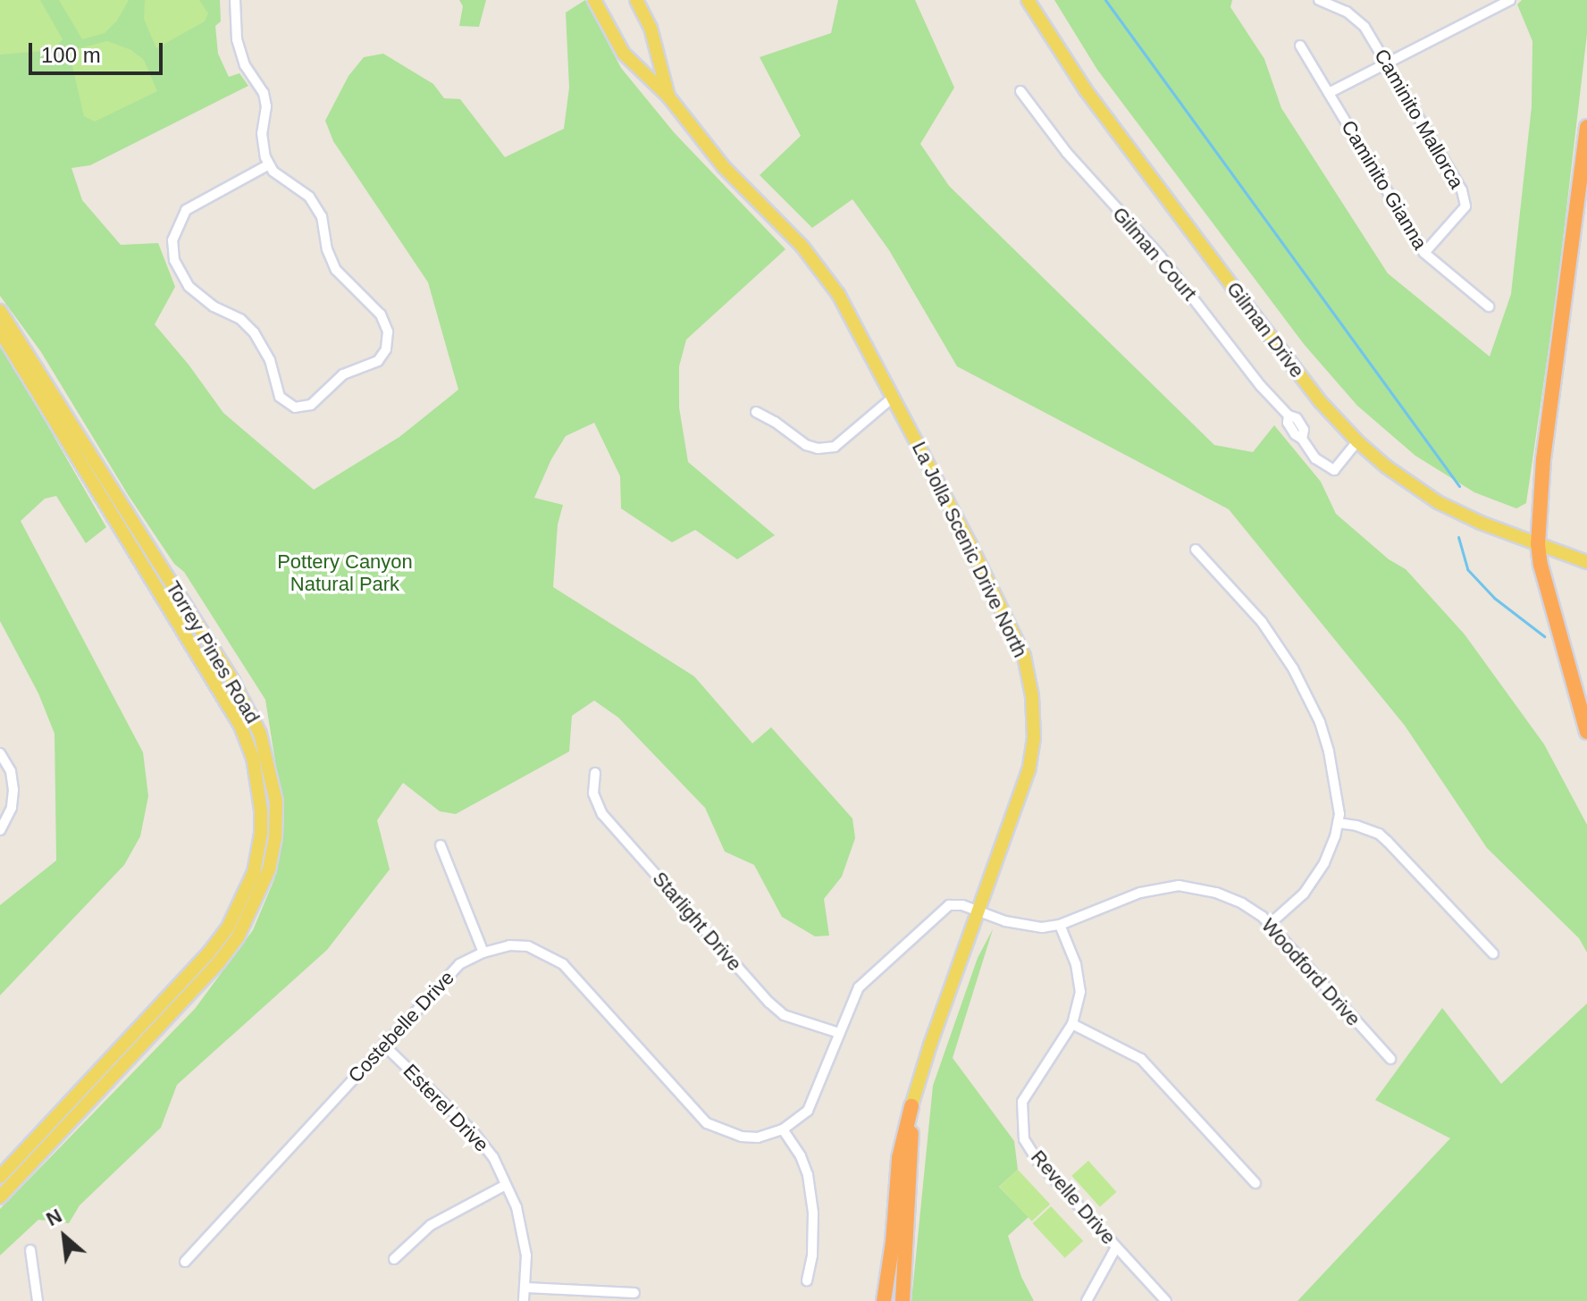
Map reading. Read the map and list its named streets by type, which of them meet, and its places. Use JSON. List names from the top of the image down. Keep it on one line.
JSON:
{"streets":{"main road":["Gilman Drive","La Jolla Scenic Drive North","Torrey Pines Road"],"street":["Caminito Mallorca","Caminito Gianna","Gilman Court","Starlight Drive","Woodford Drive","Costebelle Drive","Esterel Drive","Revelle Drive"]},"crossings":[["Caminito Mallorca","Caminito Gianna"],["Gilman Court","Gilman Drive"],["La Jolla Scenic Drive North","Woodford Drive"],["Starlight Drive","Woodford Drive"],["Woodford Drive","Costebelle Drive"],["Woodford Drive","Revelle Drive"],["Costebelle Drive","Esterel Drive"]],"parks":["Pottery Canyon Natural Park"],"scale_bar":"100 m","north":"top left"}
